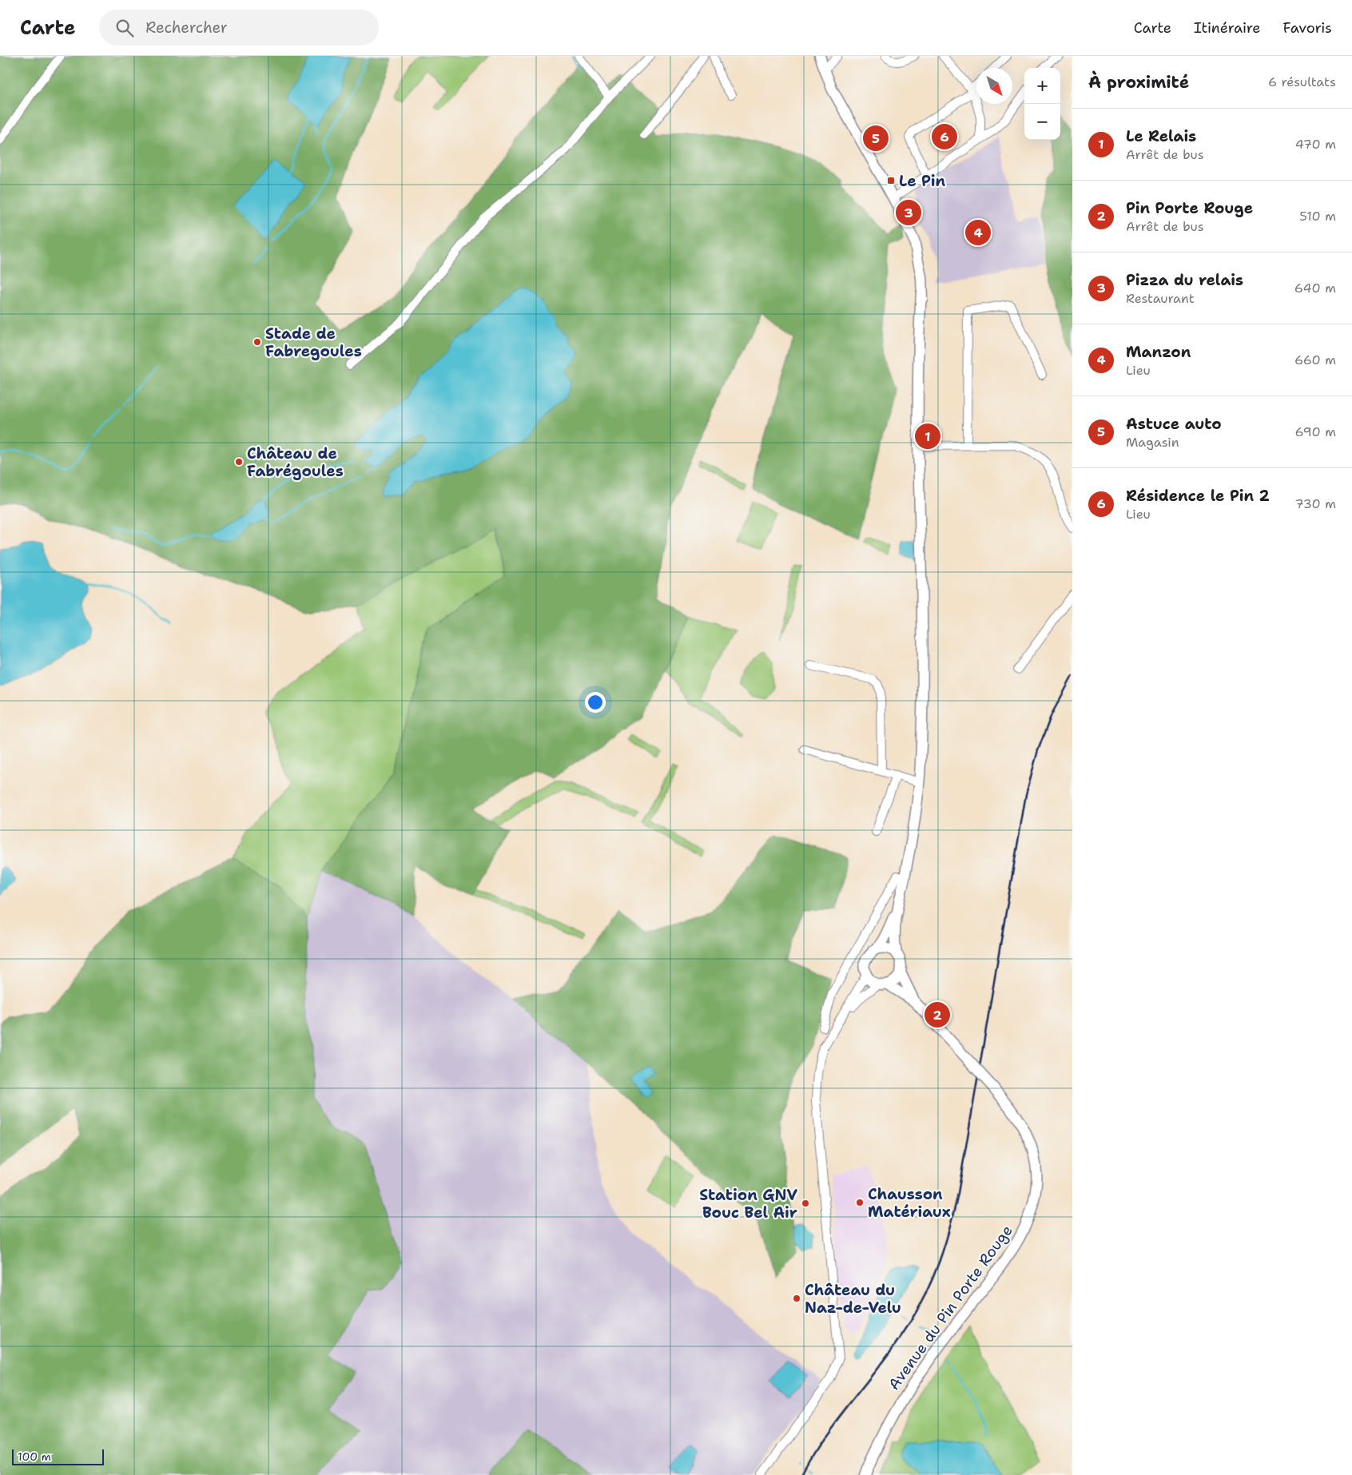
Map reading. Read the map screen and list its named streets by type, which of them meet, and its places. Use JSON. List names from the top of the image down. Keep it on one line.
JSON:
{"streets":{"main road":["Avenue du Pin Porte Rouge"]},"places":{"transit":["Le Pin"],"other":["Stade de Fabregoules","Château de Fabrégoules","Chausson Matériaux","Station GNV Bouc Bel Air","Château du Naz-de-Velu"]},"scale_bar":"100 m","north":"bottom right","page":{"header":"Carte","search":"Rechercher","nav":["Carte","Itinéraire","Favoris"],"heading":["À proximité","6 résultats"],"map_buttons":["+","−"],"list":[{"mark":"1","name":"Le Relais","note":"Arrêt de bus","value":"470 m"},{"mark":"2","name":"Pin Porte Rouge","note":"Arrêt de bus","value":"510 m"},{"mark":"3","name":"Pizza du relais","note":"Restaurant","value":"640 m"},{"mark":"4","name":"Manzon","note":"Lieu","value":"660 m"},{"mark":"5","name":"Astuce auto","note":"Magasin","value":"690 m"},{"mark":"6","name":"Résidence le Pin 2","note":"Lieu","value":"730 m"}],"pins":["6","5","3","4","1","2"],"scale":"100 m"}}
